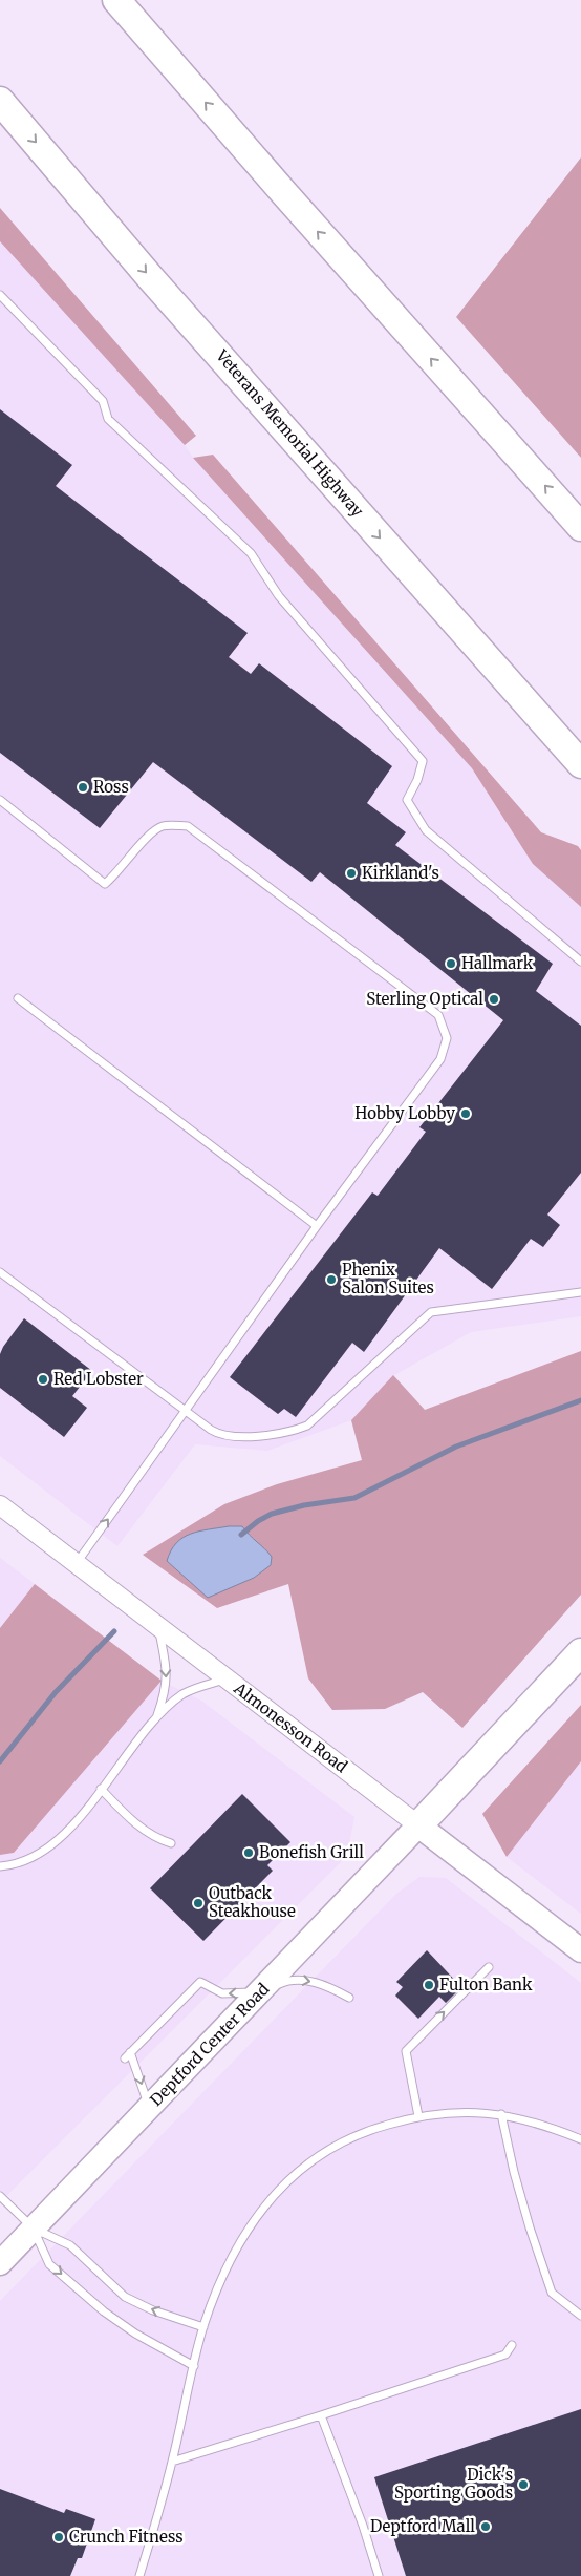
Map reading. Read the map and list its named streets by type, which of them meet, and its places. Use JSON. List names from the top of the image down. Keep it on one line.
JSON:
{"streets":{"highway":["Veterans Memorial Highway"],"main road":["Almonesson Road","Deptford Center Road"]},"crossings":[["Almonesson Road","Deptford Center Road"]],"places":["Ross","Kirkland's","Hallmark","Sterling Optical","Hobby Lobby","Phenix Salon Suites","Red Lobster","Bonefish Grill","Outback Steakhouse","Fulton Bank","Dick's Sporting Goods","Deptford Mall","Crunch Fitness"]}
